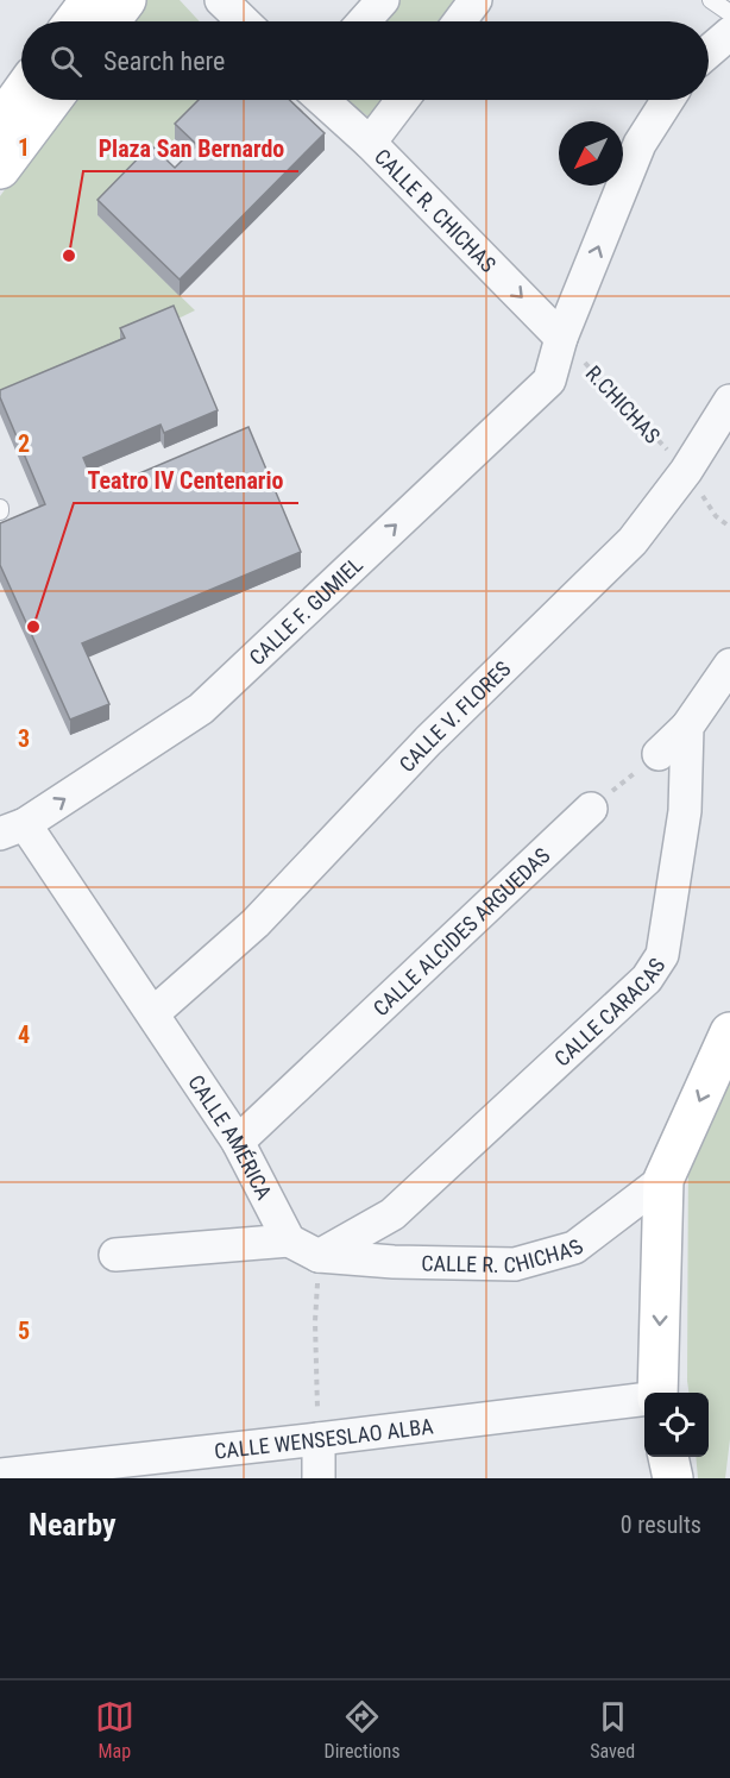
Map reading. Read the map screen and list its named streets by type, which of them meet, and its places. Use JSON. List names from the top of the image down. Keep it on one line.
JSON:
{"streets":{"street":["CALLE R. CHICHAS","CALLE F. GUMIEL","CALLE V. FLORES","CALLE ALCIDES ARGUEDAS","CALLE CARACAS","CALLE AMÉRICA","CALLE WENSESLAO ALBA"],"path":["R.CHICHAS"]},"crossings":[["CALLE R. CHICHAS","R.CHICHAS"],["CALLE R. CHICHAS","CALLE F. GUMIEL"],["CALLE R. CHICHAS","CALLE CARACAS"],["R.CHICHAS","CALLE F. GUMIEL"],["R.CHICHAS","CALLE V. FLORES"],["CALLE F. GUMIEL","CALLE AMÉRICA"],["CALLE V. FLORES","CALLE AMÉRICA"],["CALLE ALCIDES ARGUEDAS","CALLE AMÉRICA"]],"one_way":["CALLE R. CHICHAS","CALLE F. GUMIEL"],"places":["Plaza San Bernardo","Teatro IV Centenario"],"north":"bottom left","page":{"search":"Search here","heading":["Nearby","0 results"],"nav":["Map","Directions","Saved"]},"grid":{"rows":["1","2","3","4","5"]}}
